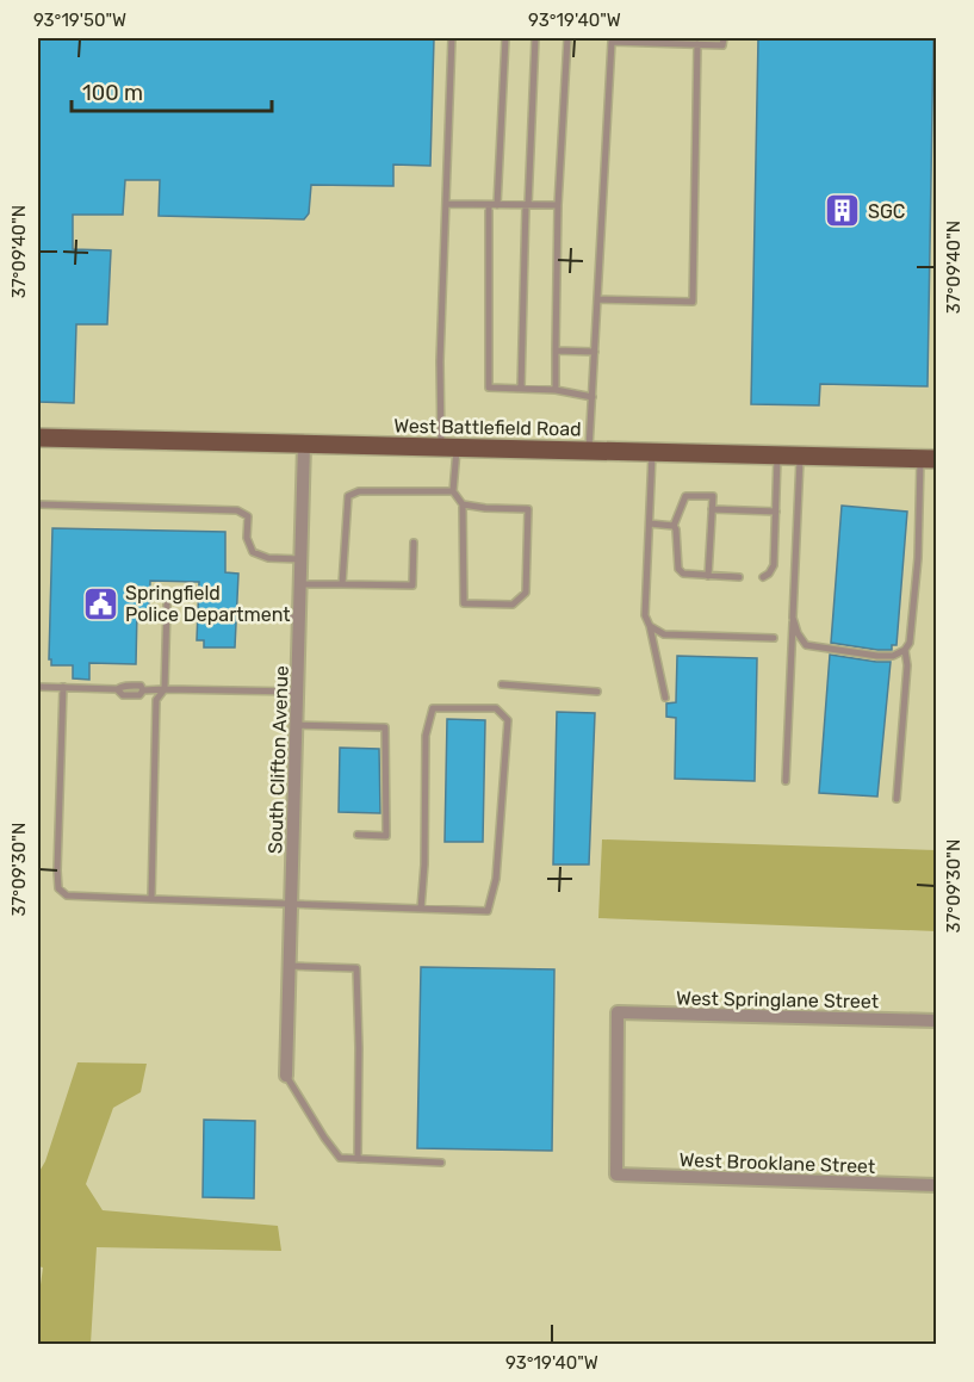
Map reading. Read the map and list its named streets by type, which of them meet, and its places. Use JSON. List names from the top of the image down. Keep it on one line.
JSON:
{"streets":{"main road":["West Battlefield Road"],"street":["South Clifton Avenue","West Springlane Street","West Brooklane Street"]},"crossings":[["West Battlefield Road","South Clifton Avenue"],["West Springlane Street","West Brooklane Street"]],"places":{"building":["SGC"],"public building":["Springfield Police Department"]},"scale_bar":"100 m","coordinates":["93°19'50\"W","93°19'40\"W","37°09'40\"N","37°09'30\"N"]}
